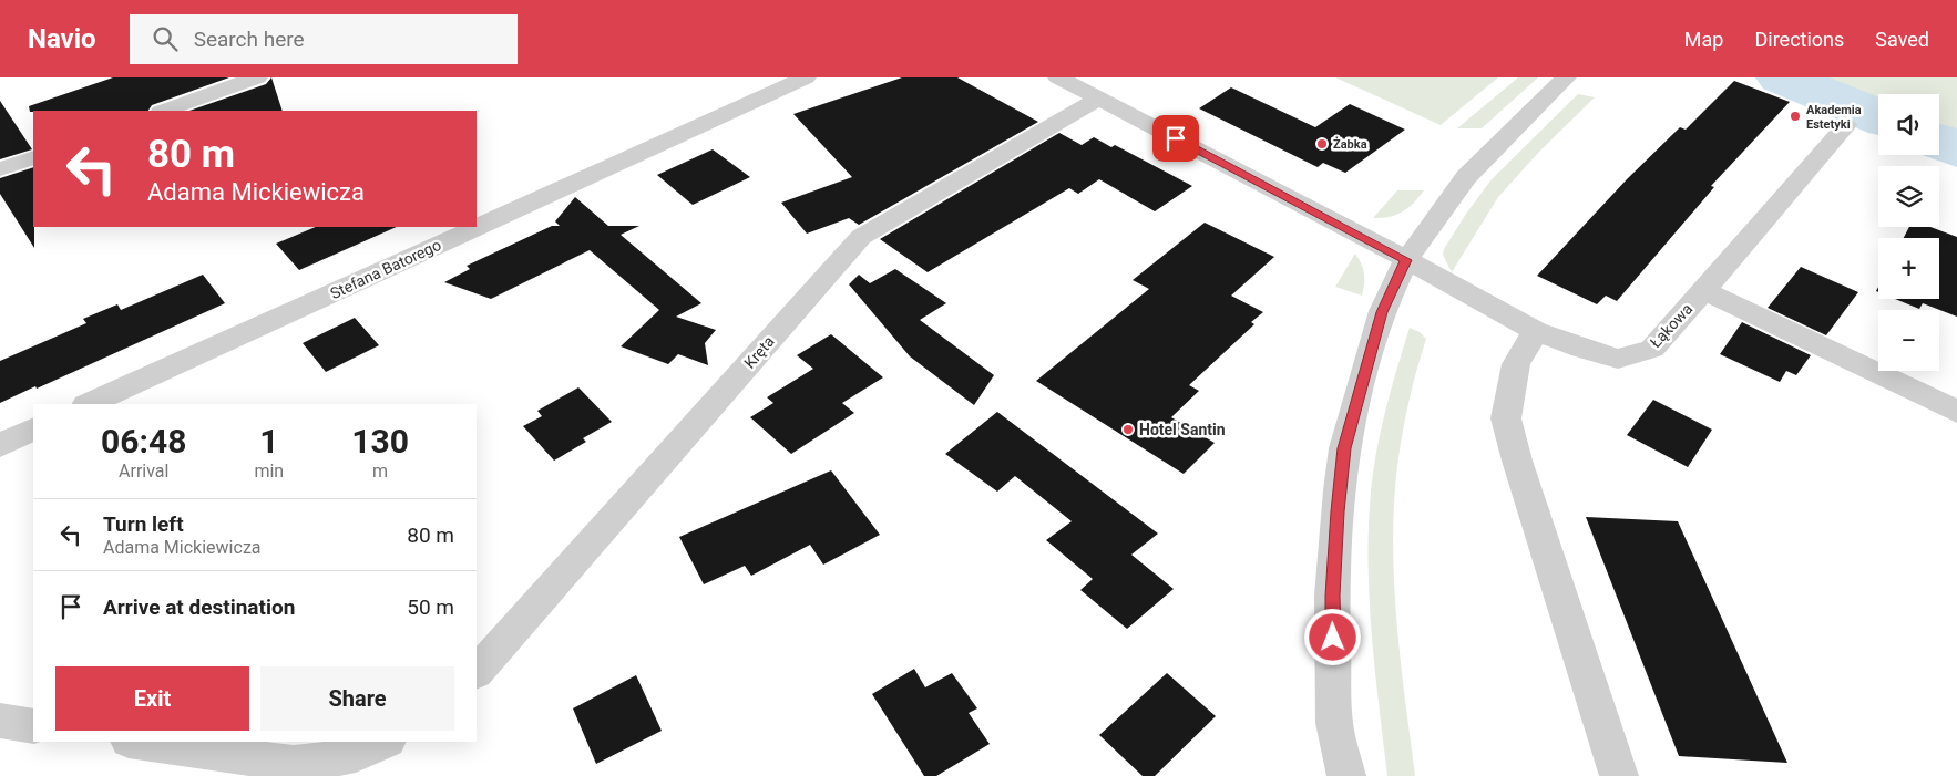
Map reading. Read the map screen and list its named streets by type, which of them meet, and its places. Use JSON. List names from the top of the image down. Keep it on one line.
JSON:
{"streets":{"street":["Stefana Batorego","Łąkowa","Kręta"]},"crossings":[["Łąkowa","Kręta"]],"places":["Akademia Estetyki","Żabka","Hotel Santin"],"page":{"header":"Navio","search":"Search here","nav":["Map","Directions","Saved"],"map_buttons":["+","−"],"turn":["80 m","Adama Mickiewicza"],"eta":["06:48","Arrival","1","min","130","m"],"list":[{"name":"Turn left","note":"Adama Mickiewicza","value":"80 m"},{"name":"Arrive at destination","value":"50 m"}],"buttons":["Exit","Share"]}}
